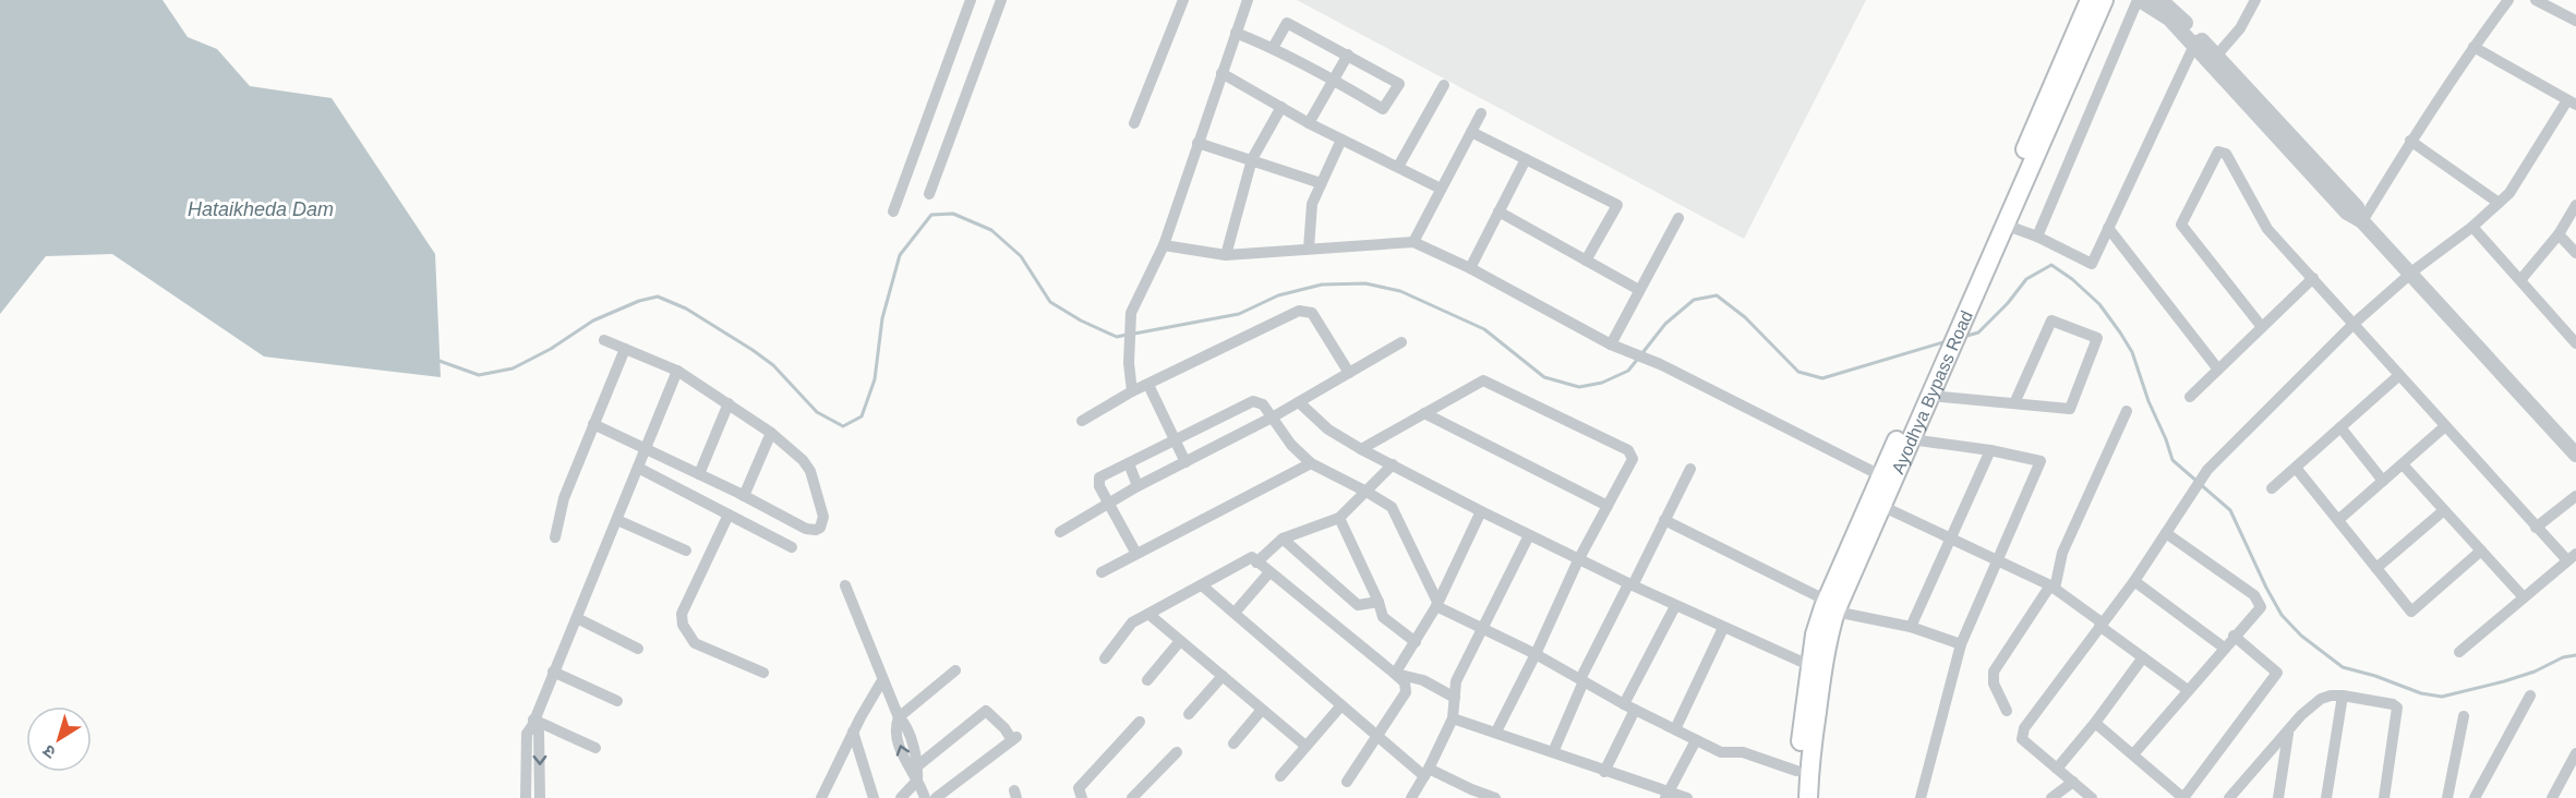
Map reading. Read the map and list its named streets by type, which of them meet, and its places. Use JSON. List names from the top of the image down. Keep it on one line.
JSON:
{"streets":{"main road":["Ayodhya Bypass Road"]},"water":["Hataikheda Dam"],"north":"bottom left"}
